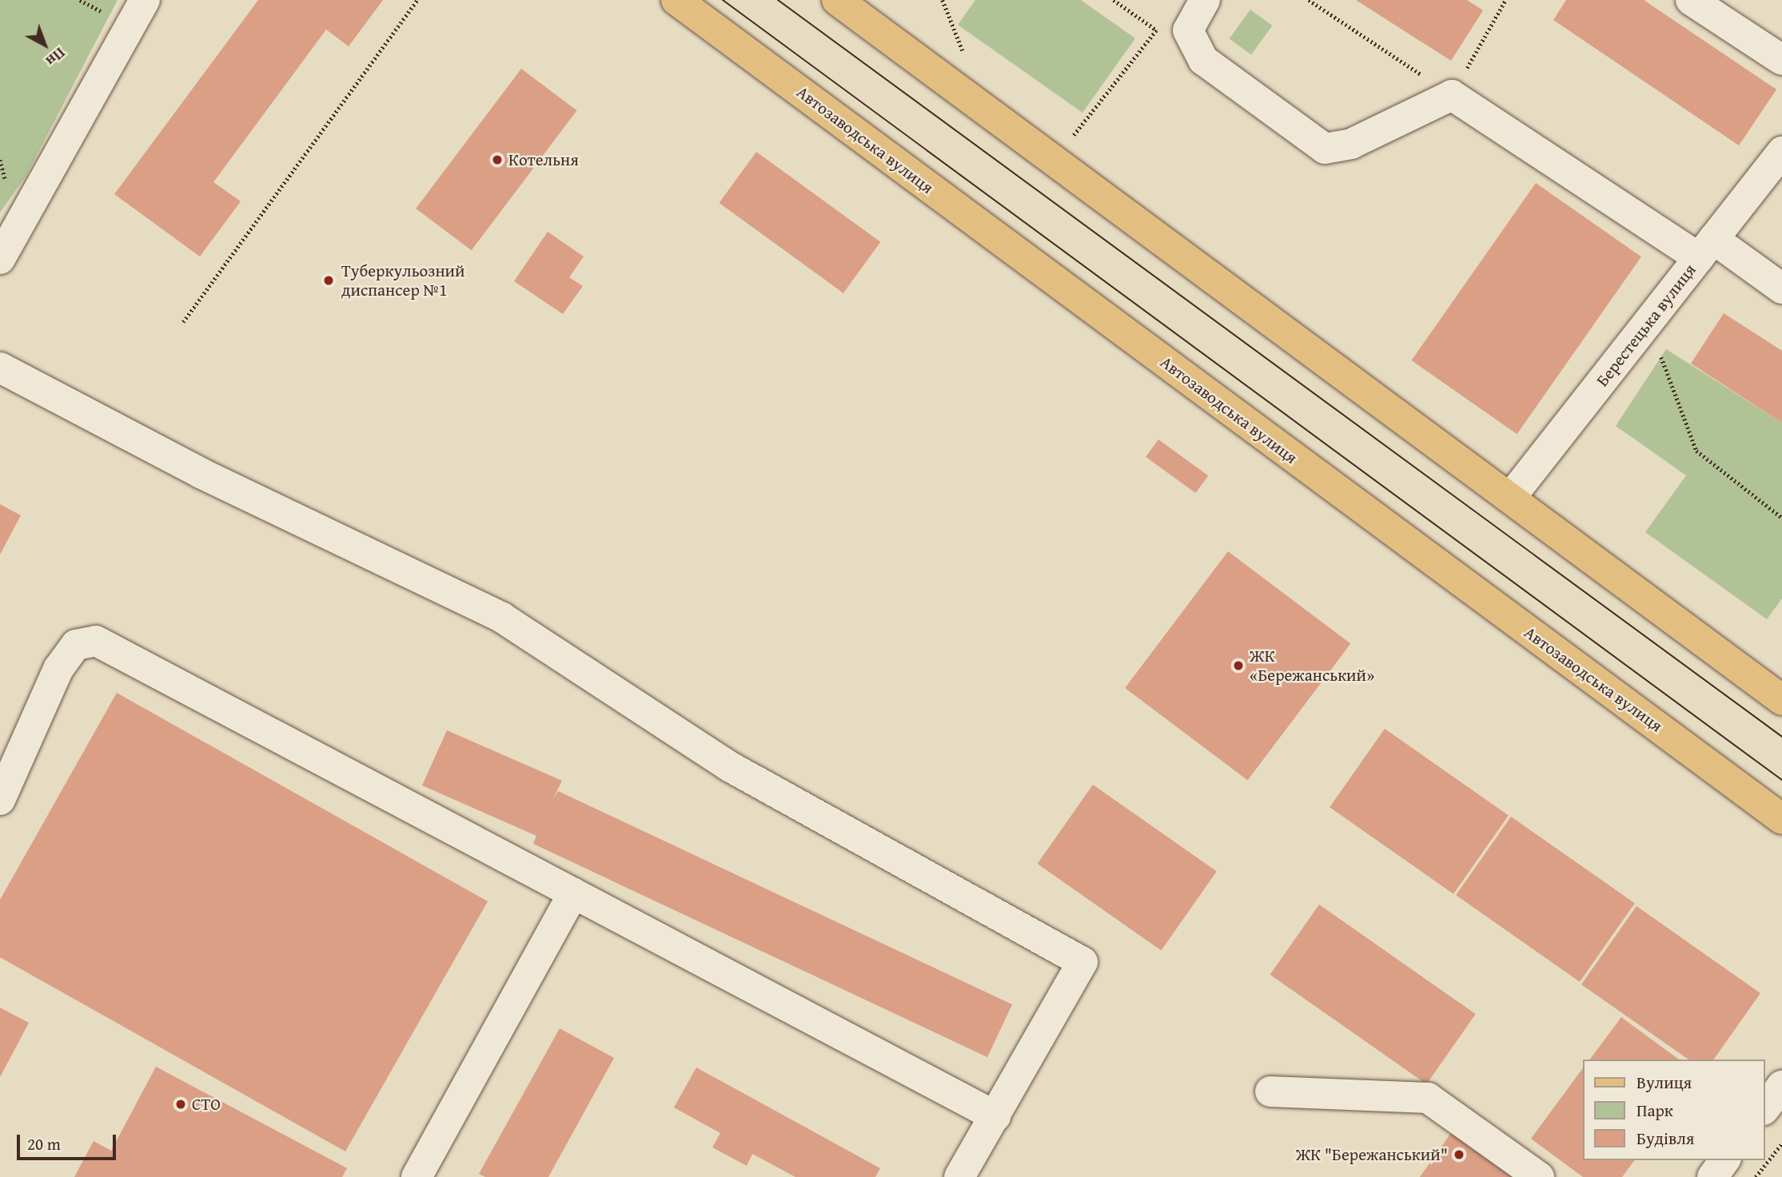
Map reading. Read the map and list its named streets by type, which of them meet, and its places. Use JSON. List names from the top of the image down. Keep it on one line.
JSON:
{"streets":{"main road":["Автозаводська вулиця"],"street":["Берестецька вулиця"]},"places":["Котельня","Туберкульозний диспансер №1","ЖК «Бережанський»","СТО","ЖК \"Бережанський\""],"legend":["Вулиця","Парк","Будівля"],"scale_bar":"20 m","north":"bottom right"}
